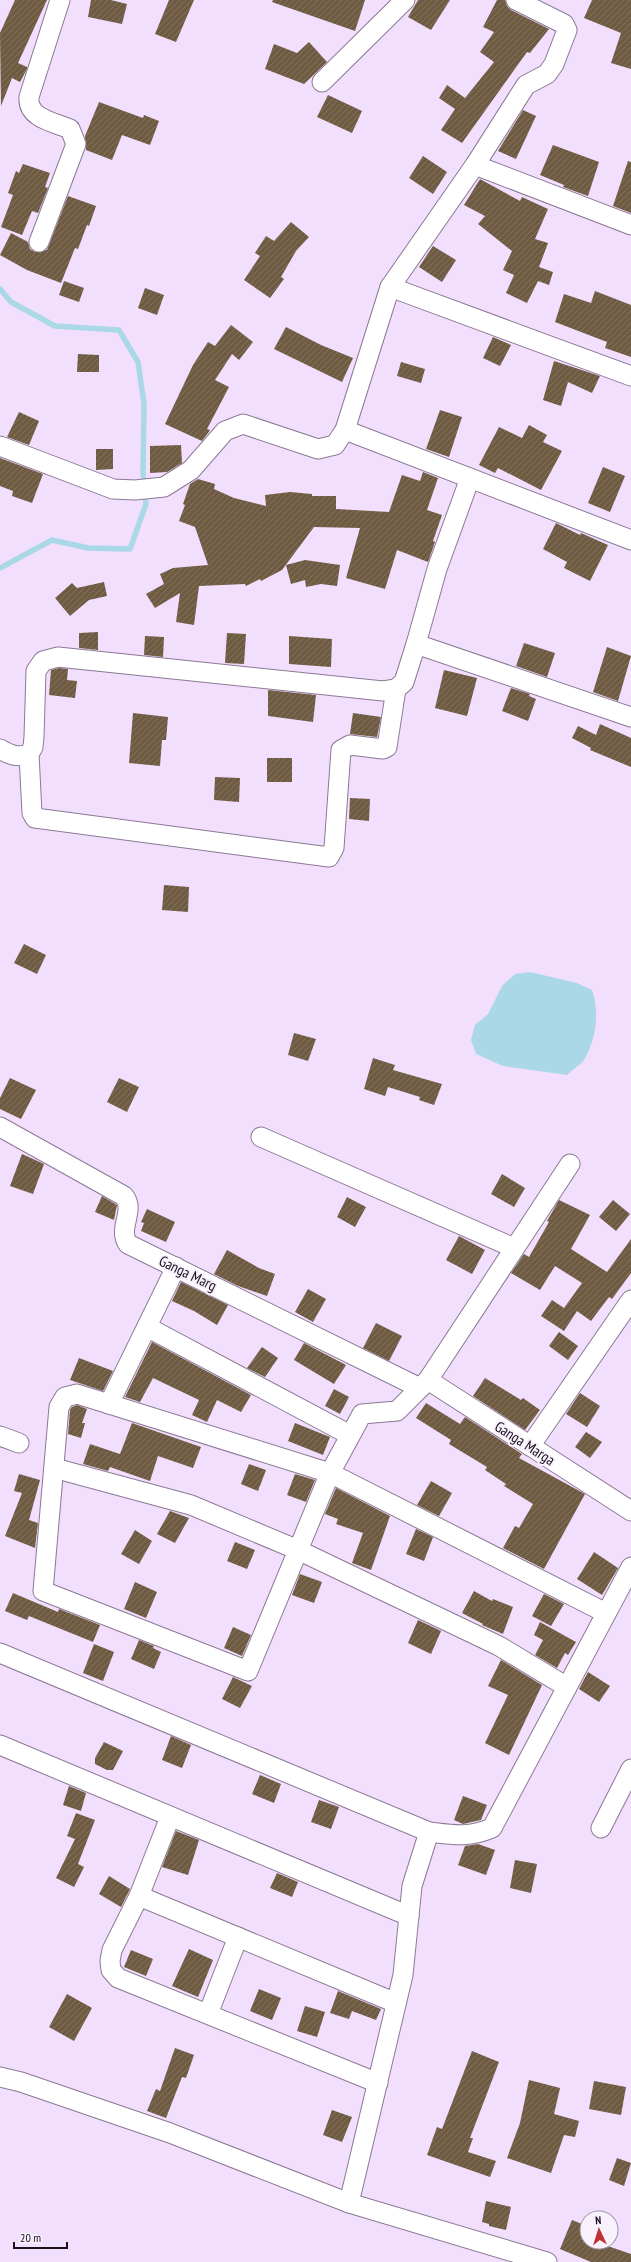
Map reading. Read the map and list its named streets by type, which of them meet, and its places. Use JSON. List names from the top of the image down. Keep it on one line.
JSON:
{"streets":{"street":["Ganga Marg","Ganga Marga"]},"crossings":[["Ganga Marg","Ganga Marga"]],"scale_bar":"20 m","north":"top"}
